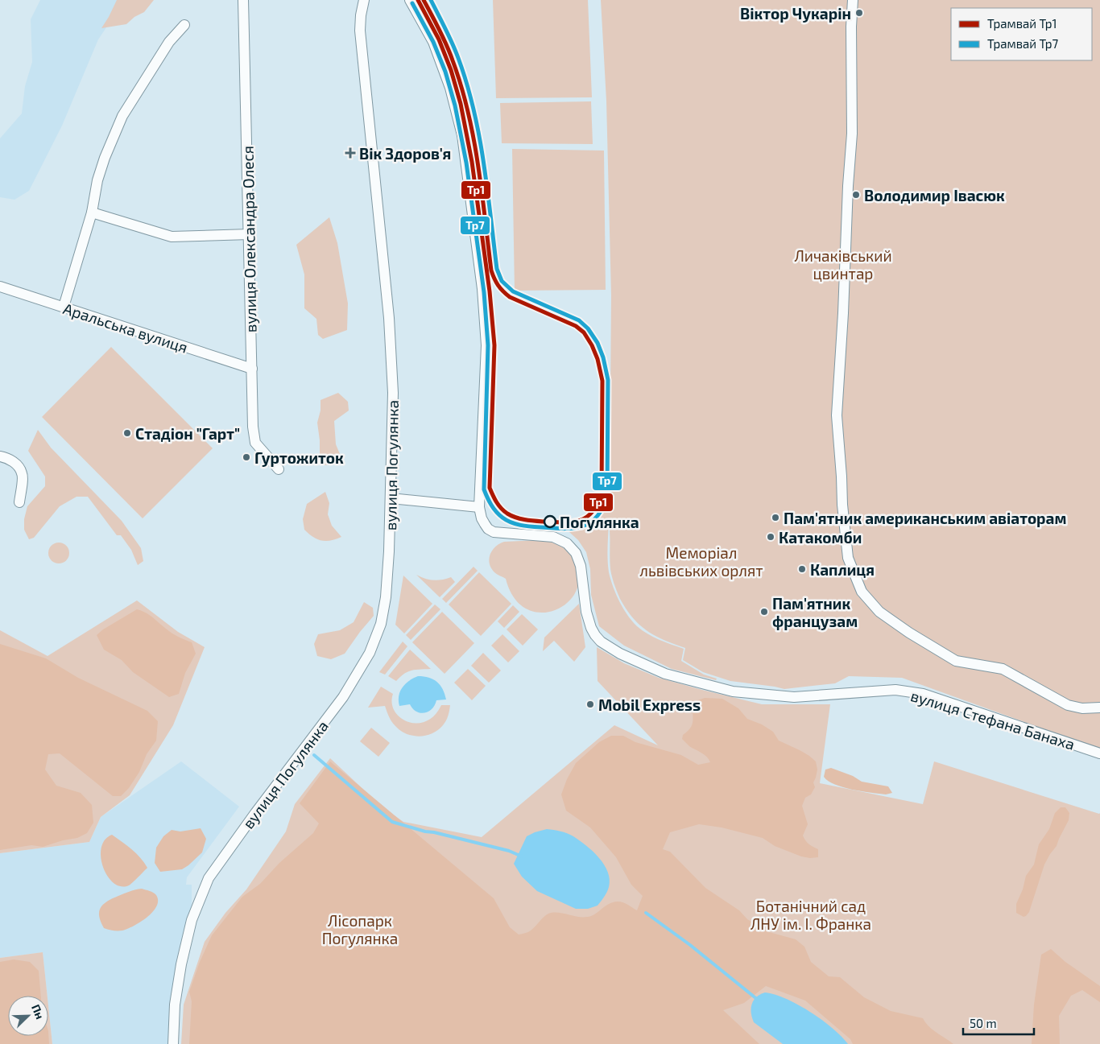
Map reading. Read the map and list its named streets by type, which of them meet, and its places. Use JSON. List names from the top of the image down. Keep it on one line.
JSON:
{"streets":{"street":["вулиця Олександра Олеся","Аральська вулиця","вулиця Погулянка","вулиця Стефана Банаха"]},"crossings":[["вулиця Олександра Олеся","Аральська вулиця"]],"parks":["Личаківський цвинтар","Меморіал львівських орлят","Ботанічний сад ЛНУ ім. І. Франка","Лісопарк Погулянка"],"places":{"other":["Віктор Чукарін","Володимир Івасюк","Стадіон \"Гарт\"","Гуртожиток","Пам'ятник американським авіаторам","Погулянка","Катакомби","Каплиця","Пам'ятник французам","Mobil Express"],"health":["Вік Здоров'я"]},"lines":["tram line Тр1","tram line Тр7"],"legend":["Трамвай Тр1","Трамвай Тр7"],"scale_bar":"50 m","north":"top right"}
